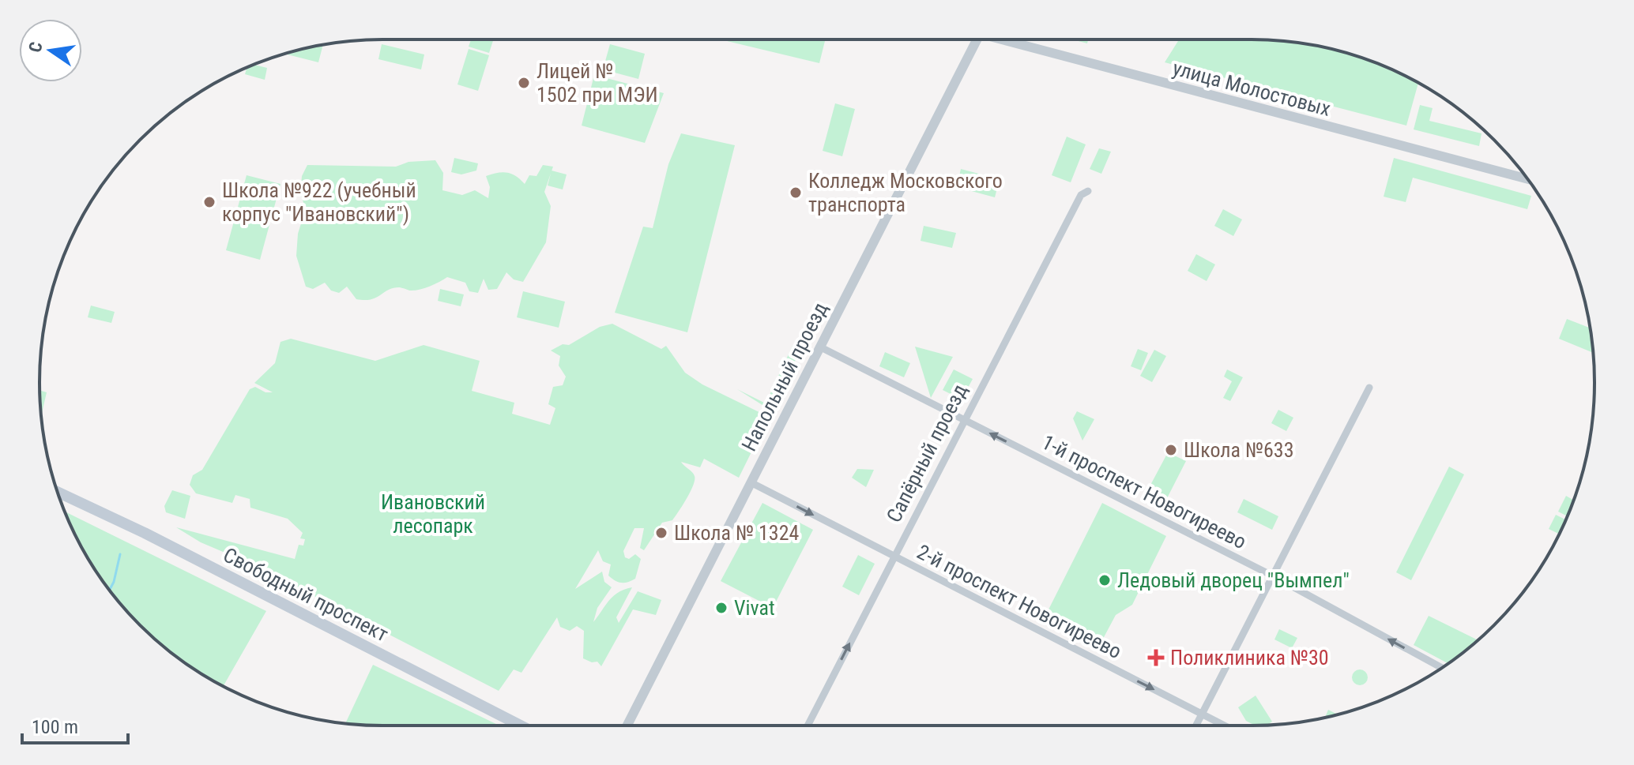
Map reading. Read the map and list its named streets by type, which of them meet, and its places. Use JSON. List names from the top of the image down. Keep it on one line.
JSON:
{"streets":{"main road":["Свободный проспект"],"street":["улица Молостовых","Напольный проезд","Сапёрный проезд","1-й проспект Новогиреево","2-й проспект Новогиреево"]},"crossings":[["Напольный проезд","1-й проспект Новогиреево"],["Напольный проезд","2-й проспект Новогиреево"],["Сапёрный проезд","1-й проспект Новогиреево"],["Сапёрный проезд","2-й проспект Новогиреево"]],"one_way":["1-й проспект Новогиреево","2-й проспект Новогиреево"],"parks":["Ивановский лесопарк"],"places":{"other":["Лицей № 1502 при МЭИ","Колледж Московского транспорта","Школа №922 (учебный корпус \"Ивановский\")","Школа №633","Школа № 1324","Ледовый дворец \"Вымпел\"","Vivat"],"health":["Поликлиника №30"]},"scale_bar":"100 m","north":"left"}
